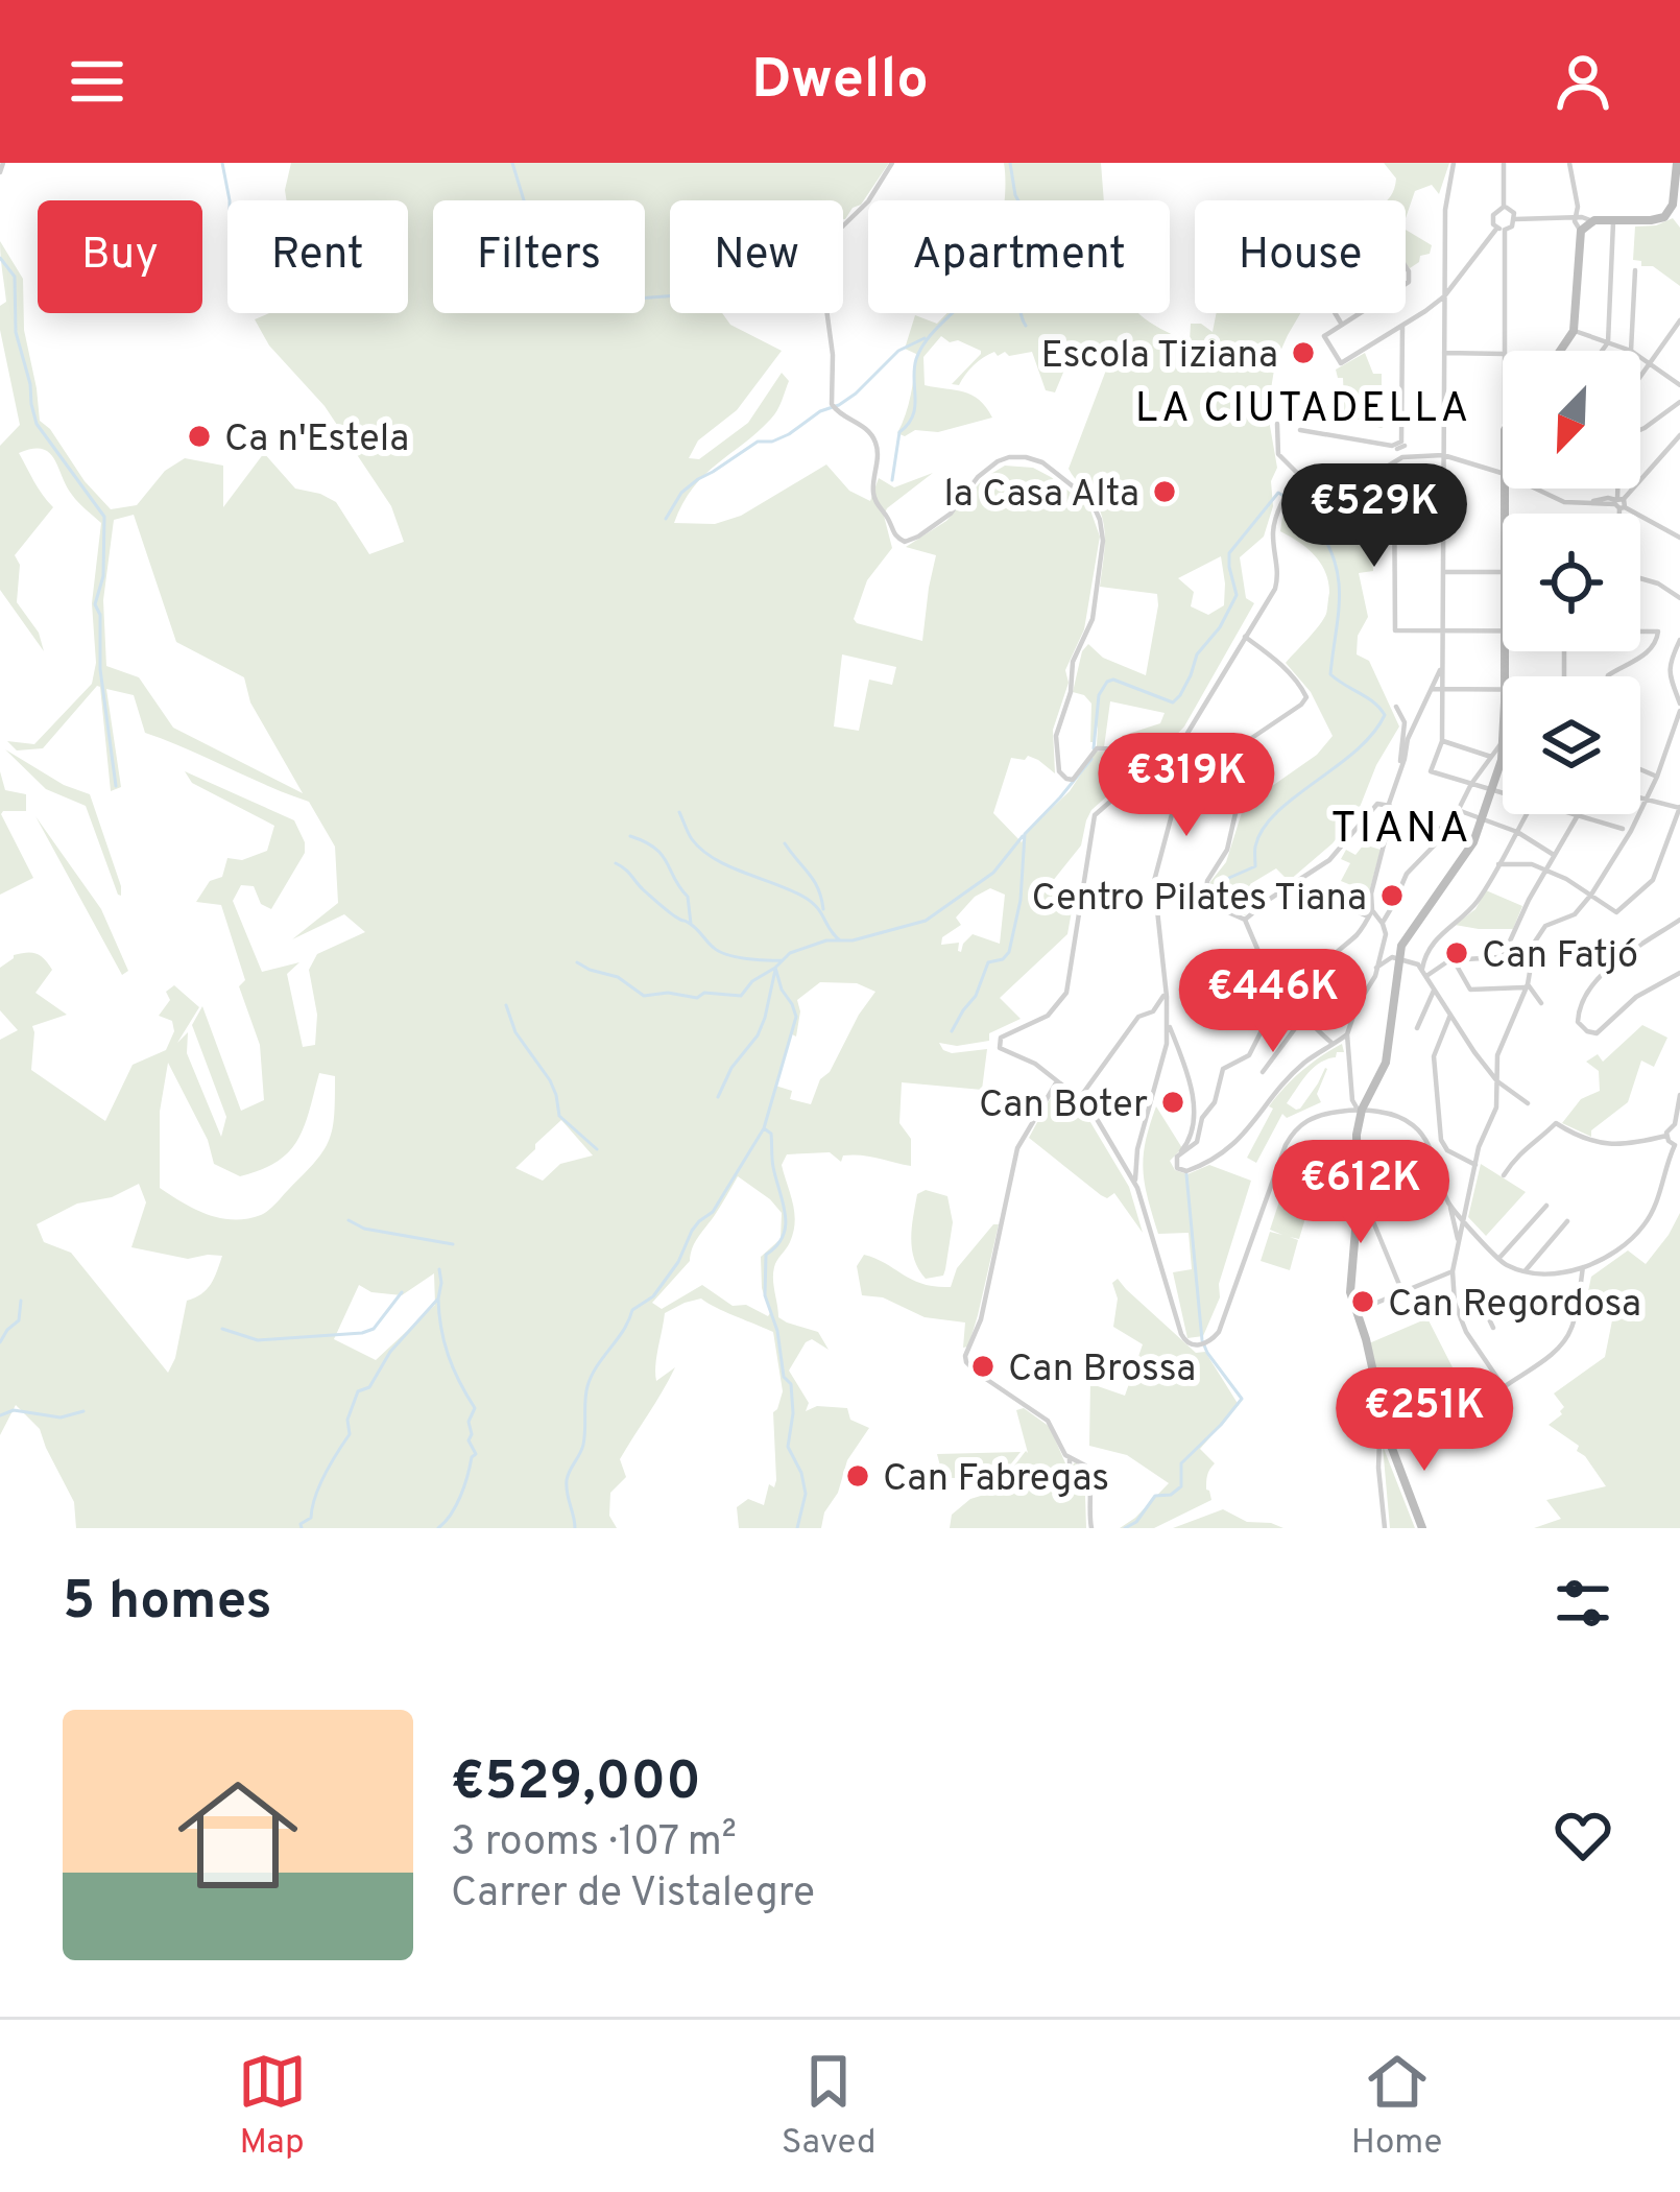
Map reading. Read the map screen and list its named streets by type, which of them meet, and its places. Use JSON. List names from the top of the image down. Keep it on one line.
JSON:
{"districts":["LA CIUTADELLA","TIANA"],"places":["Escola Tiziana","Ca n'Estela","la Casa Alta","Centro Pilates Tiana","Can Fatjó","Can Boter","Can Regordosa","Can Brossa","Can Fabregas"],"north":"bottom left","page":{"header":"Dwello","chip":["Buy","Rent","Filters","New","Apartment","House"],"price":["€529K","€319K","€446K","€612K","€251K"],"heading":"5 homes","list":[{"name":"€529,000","note":"3 rooms · 107 m² · Carrer de Vistalegre"}],"tabs":["Map","Saved","Home"]}}
